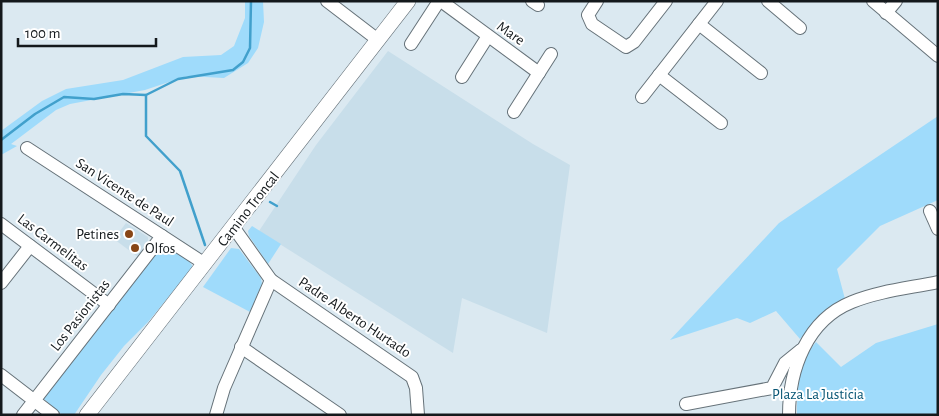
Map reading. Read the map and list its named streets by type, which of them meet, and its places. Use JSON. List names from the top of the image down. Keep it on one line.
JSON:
{"streets":{"main road":["Camino Troncal"],"street":["Mare","San Vicente de Paul","Las Carmelitas","Los Pasionistas","Padre Alberto Hurtado"]},"crossings":[["San Vicente de Paul","Camino Troncal"],["San Vicente de Paul","Los Pasionistas"],["Las Carmelitas","Los Pasionistas"]],"parks":["Plaza La Justicia"],"places":["Petines","Olfos"],"scale_bar":"100 m"}
